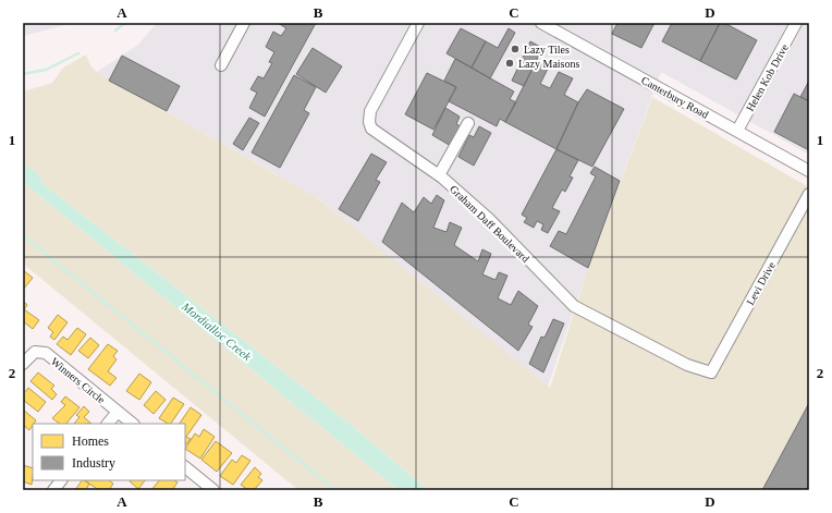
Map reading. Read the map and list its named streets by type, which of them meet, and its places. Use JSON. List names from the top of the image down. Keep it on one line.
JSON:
{"streets":{"street":["Helen Kob Drive","Canterbury Road","Graham Daff Boulevard","Levi Drive","Winners Circle"]},"crossings":[["Helen Kob Drive","Canterbury Road"],["Graham Daff Boulevard","Levi Drive"]],"water":["Mordialloc Creek"],"places":["Lazy Tiles","Lazy Maisons"],"legend":["Homes","Industry"],"grid":{"columns":["A","B","C","D"],"rows":["1","2"]}}
